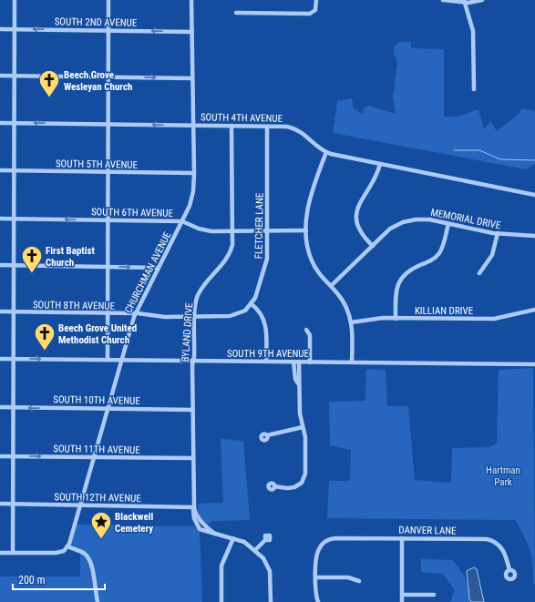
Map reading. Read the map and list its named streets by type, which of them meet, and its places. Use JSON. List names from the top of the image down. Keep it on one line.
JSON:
{"streets":{"street":["SOUTH 2ND AVENUE","SOUTH 4TH AVENUE","SOUTH 5TH AVENUE","SOUTH 6TH AVENUE","MEMORIAL DRIVE","FLETCHER LANE","CHURCHMAN AVENUE","SOUTH 8TH AVENUE","KILLIAN DRIVE","BYLAND DRIVE","SOUTH 9TH AVENUE","SOUTH 10TH AVENUE","SOUTH 11TH AVENUE","SOUTH 12TH AVENUE","DANVER LANE"]},"crossings":[["SOUTH 2ND AVENUE","CHURCHMAN AVENUE"],["SOUTH 4TH AVENUE","FLETCHER LANE"],["SOUTH 4TH AVENUE","CHURCHMAN AVENUE"],["SOUTH 4TH AVENUE","BYLAND DRIVE"],["SOUTH 5TH AVENUE","CHURCHMAN AVENUE"],["SOUTH 6TH AVENUE","FLETCHER LANE"],["SOUTH 6TH AVENUE","CHURCHMAN AVENUE"],["SOUTH 6TH AVENUE","BYLAND DRIVE"],["FLETCHER LANE","SOUTH 8TH AVENUE"],["CHURCHMAN AVENUE","SOUTH 8TH AVENUE"],["CHURCHMAN AVENUE","SOUTH 9TH AVENUE"],["CHURCHMAN AVENUE","SOUTH 10TH AVENUE"],["CHURCHMAN AVENUE","SOUTH 11TH AVENUE"],["CHURCHMAN AVENUE","SOUTH 12TH AVENUE"],["SOUTH 8TH AVENUE","BYLAND DRIVE"],["BYLAND DRIVE","SOUTH 9TH AVENUE"],["BYLAND DRIVE","SOUTH 10TH AVENUE"],["BYLAND DRIVE","SOUTH 11TH AVENUE"],["BYLAND DRIVE","SOUTH 12TH AVENUE"]],"one_way":["SOUTH 2ND AVENUE","SOUTH 10TH AVENUE","SOUTH 11TH AVENUE"],"parks":["Hartman Park"],"places":{"church":["Beech Grove Wesleyan Church","First Baptist Church","Beech Grove United Methodist Church"],"place":["Blackwell Cemetery"]},"scale_bar":"200 m"}
